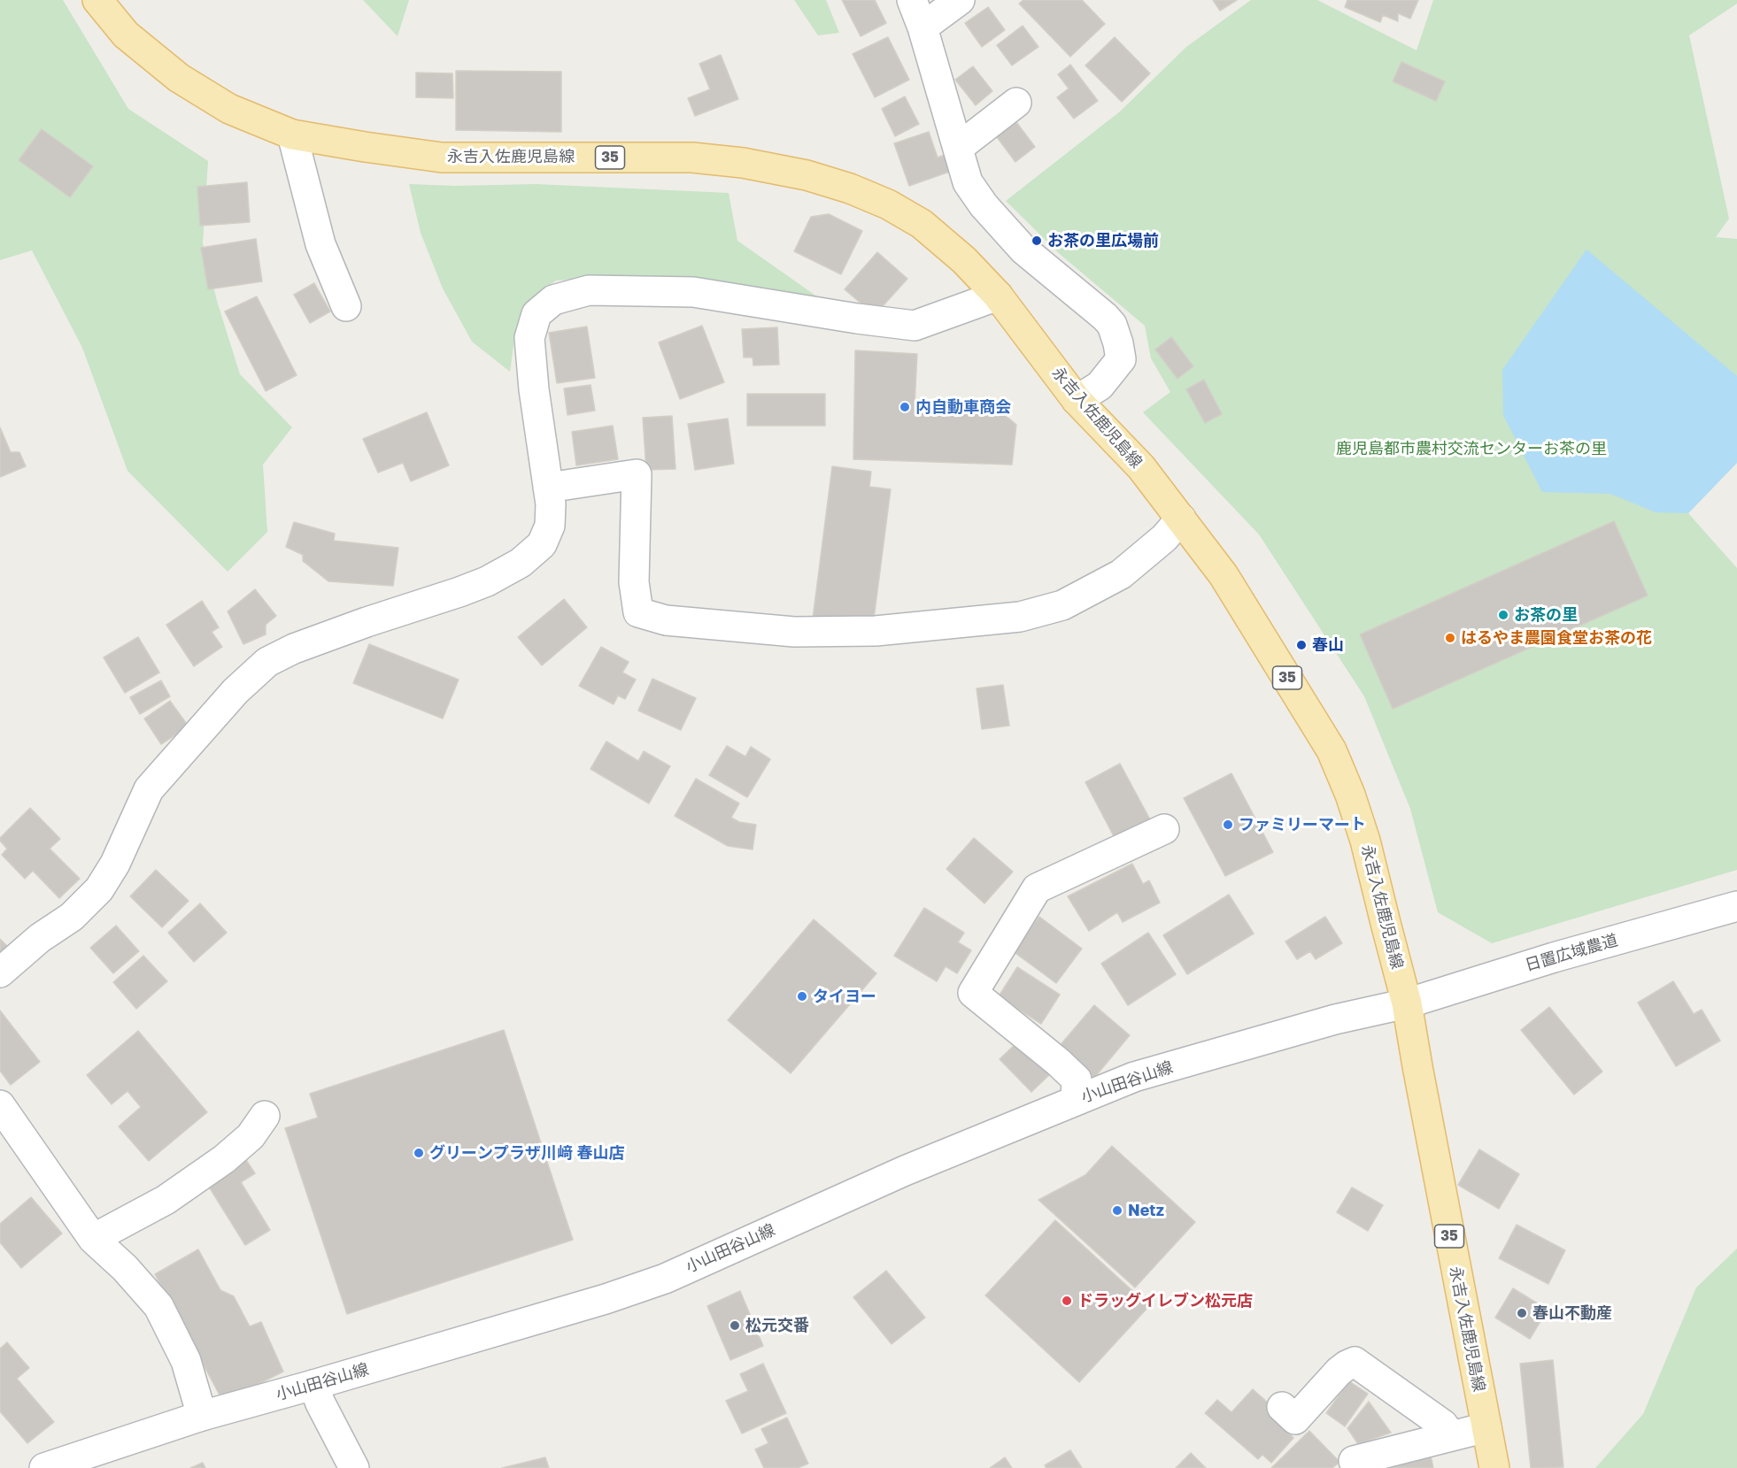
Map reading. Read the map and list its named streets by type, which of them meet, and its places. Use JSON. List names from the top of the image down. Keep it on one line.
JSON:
{"streets":{"main road":["永吉入佐鹿児島線","35"],"street":["日置広域農道","小山田谷山線"]},"crossings":[["永吉入佐鹿児島線","日置広域農道"],["永吉入佐鹿児島線","小山田谷山線"],["日置広域農道","小山田谷山線"]],"parks":["鹿児島都市農村交流センターお茶の里"],"places":["お茶の里広場前","内自動車商会","お茶の里","はるやま農園食堂お茶の花","春山","ファミリーマート","タイヨー","グリーンプラザ川﨑 春山店","Netz","ドラッグイレブン松元店","春山不動産","松元交番"]}
